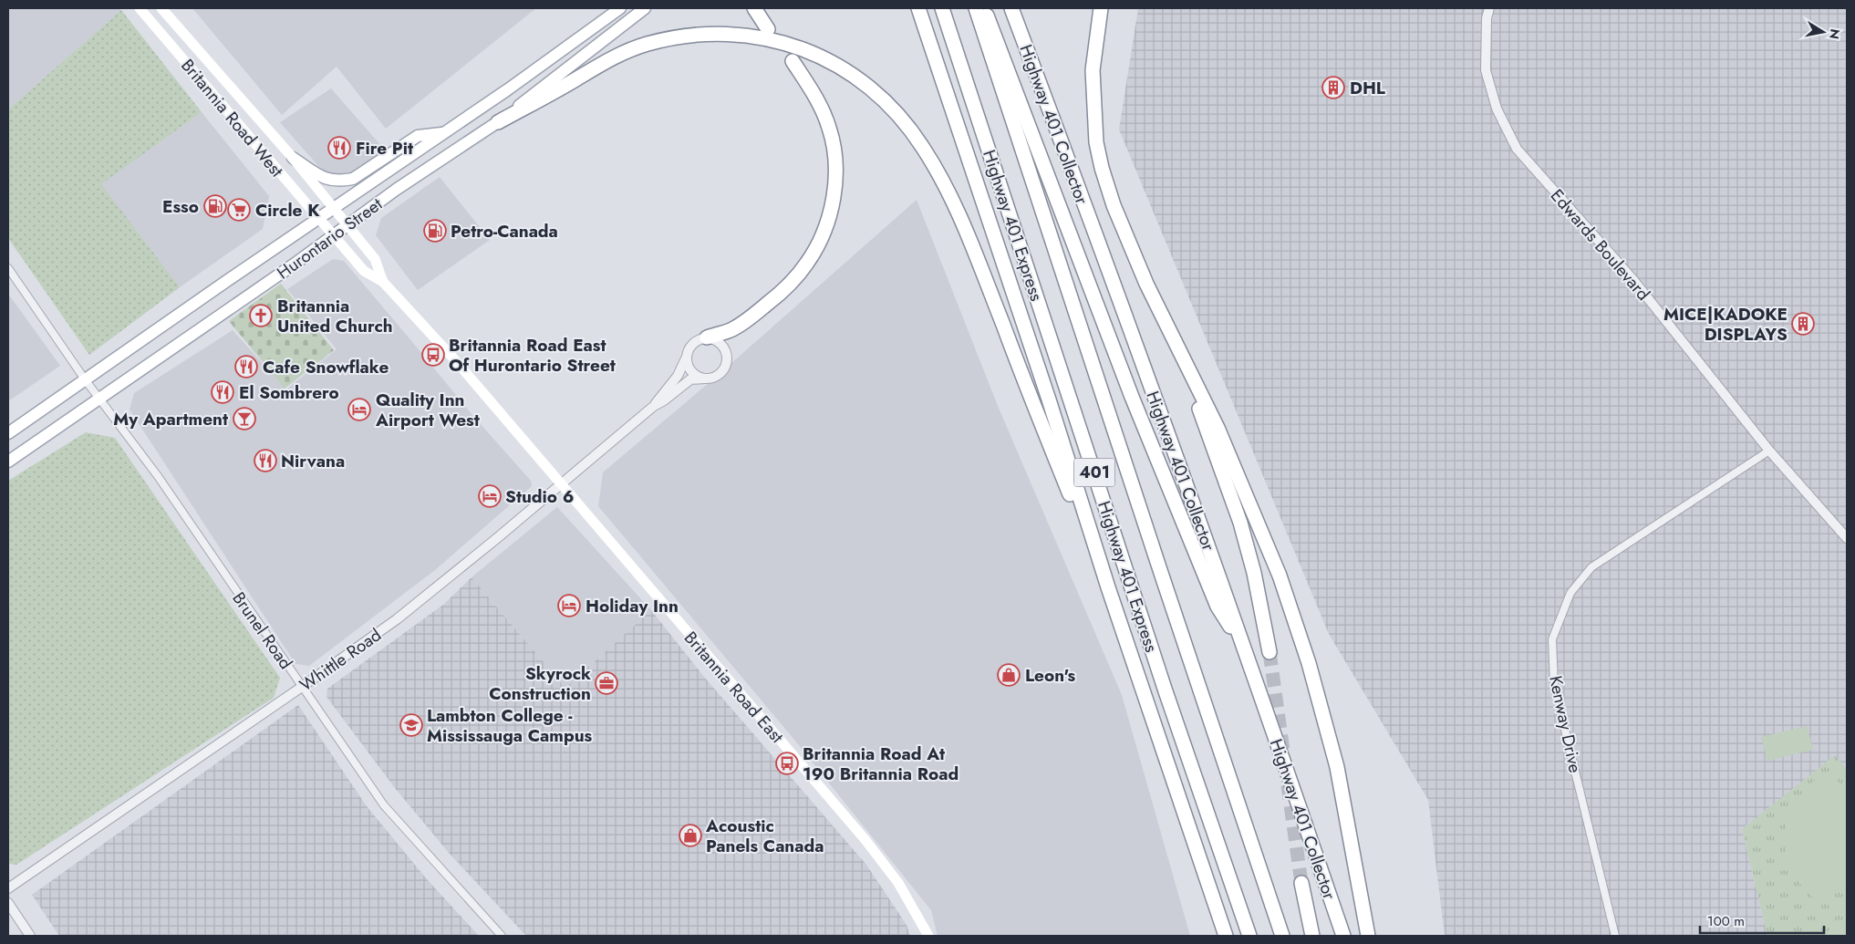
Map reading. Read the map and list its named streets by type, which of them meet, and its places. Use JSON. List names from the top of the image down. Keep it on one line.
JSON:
{"streets":{"highway":["Highway 401 Collector","Highway 401 Express","401"],"main road":["Britannia Road West","Hurontario Street","Britannia Road East"],"street":["Edwards Boulevard","Brunel Road","Whittle Road","Kenway Drive"]},"crossings":[["Britannia Road West","Hurontario Street"],["Britannia Road West","Britannia Road East"],["Hurontario Street","Brunel Road"],["Hurontario Street","Britannia Road East"],["Edwards Boulevard","Kenway Drive"],["Brunel Road","Whittle Road"],["Whittle Road","Britannia Road East"]],"places":{"building":["DHL","MICE|KADOKE DISPLAYS"],"restaurant":["Fire Pit","Cafe Snowflake","El Sombrero","Nirvana"],"fuel station":["Esso","Petro-Canada"],"supermarket":["Circle K"],"church":["Britannia United Church"],"bus stop":["Britannia Road East Of Hurontario Street","Britannia Road At 190 Britannia Road"],"hotel":["Quality Inn Airport West","Studio 6","Holiday Inn"],"bar":["My Apartment"],"shop":["Leon's","Acoustic Panels Canada"],"office":["Skyrock Construction"],"school or university":["Lambton College - Mississauga Campus"]},"scale_bar":"100 m","north":"right"}
